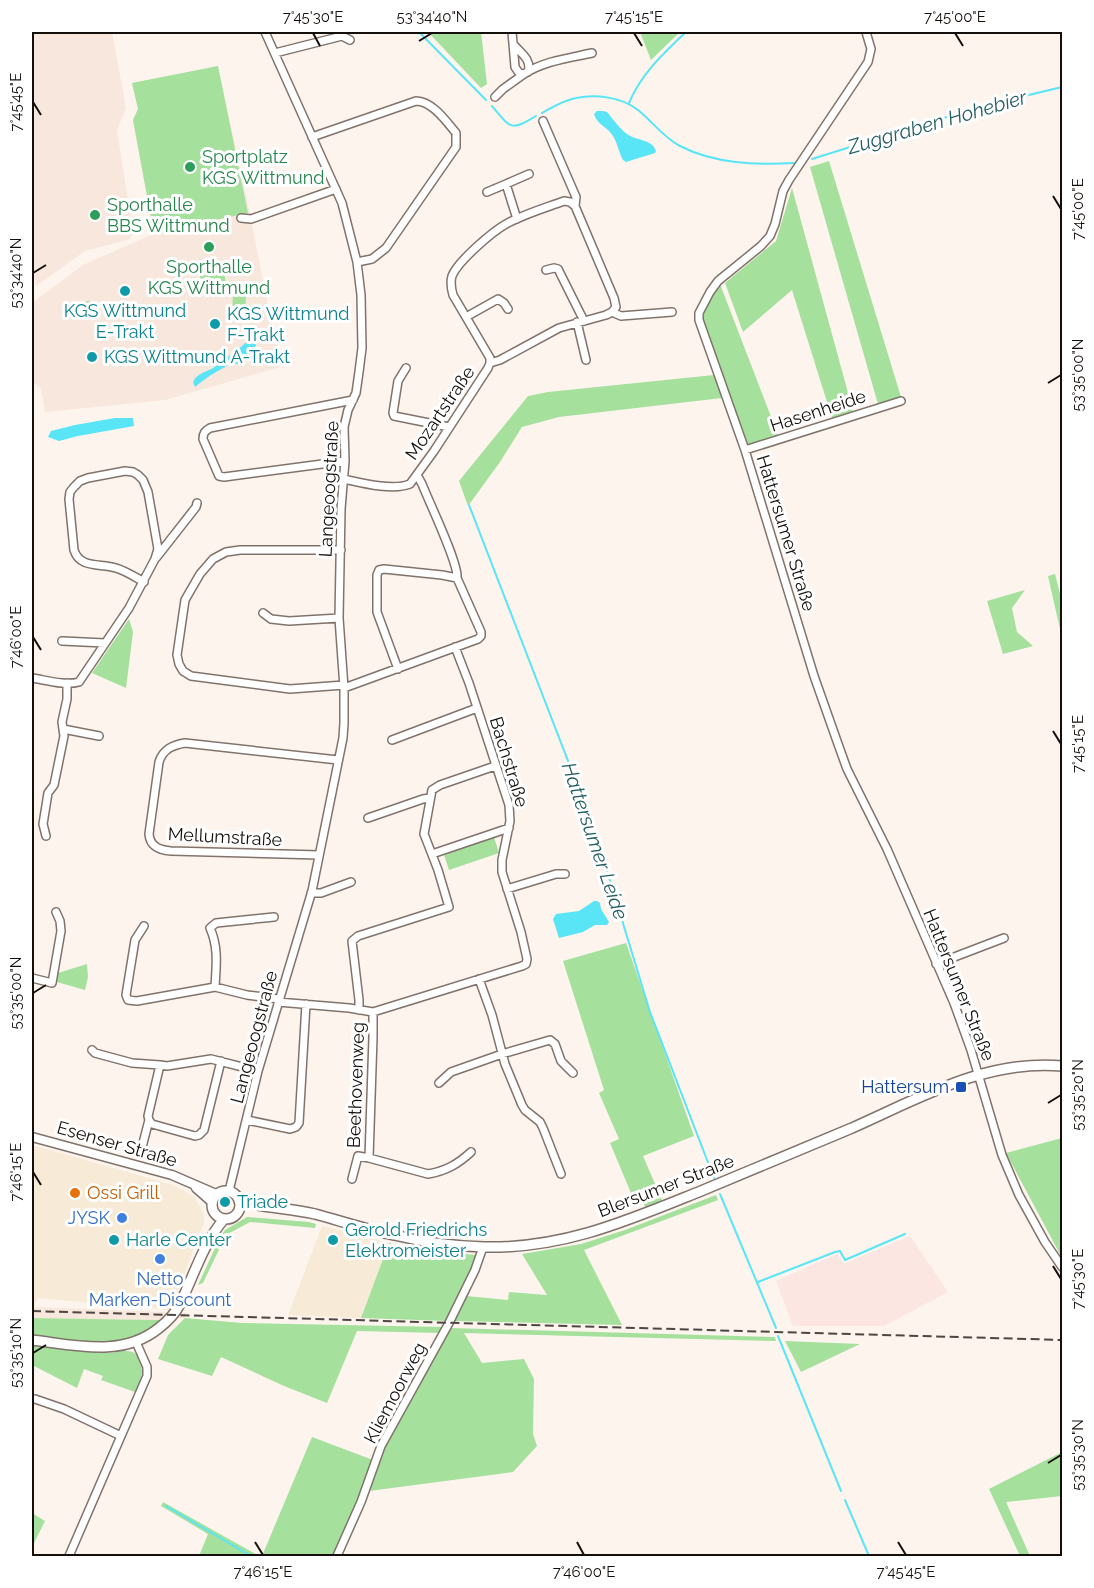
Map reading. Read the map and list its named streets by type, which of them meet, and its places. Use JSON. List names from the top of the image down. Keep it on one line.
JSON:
{"streets":{"main road":["Blersumer Straße"],"street":["Hasenheide","Mozartstraße","Langeoogstraße","Hattersumer Straße","Bachstraße","Mellumstraße","Beethovenweg","Esenser Straße","Kliemoorweg"]},"crossings":[["Hasenheide","Hattersumer Straße"],["Mozartstraße","Langeoogstraße"],["Langeoogstraße","Bachstraße"],["Langeoogstraße","Mellumstraße"],["Langeoogstraße","Esenser Straße"],["Langeoogstraße","Blersumer Straße"],["Hattersumer Straße","Blersumer Straße"],["Bachstraße","Beethovenweg"],["Esenser Straße","Blersumer Straße"],["Blersumer Straße","Kliemoorweg"]],"water":["Zuggraben Hohebier","Hattersumer Leide"],"places":{"other":["Sportplatz KGS Wittmund","Sporthalle BBS Wittmund","Sporthalle KGS Wittmund","KGS Wittmund E-Trakt","KGS Wittmund F-Trakt","KGS Wittmund A-Trakt","Ossi Grill","Triade","JYSK","Harle Center","Gerold Friedrichs Elektromeister","Netto Marken-Discount"],"transit":["Hattersum"]},"coordinates":["7°45'30\"E","53°34'40\"N","7°45'15\"E","7°45'00\"E","7°45'45\"E","53°35'00\"N","7°46'00\"E","53°35'20\"N","7°46'15\"E","53°35'10\"N","53°35'30\"N"]}
